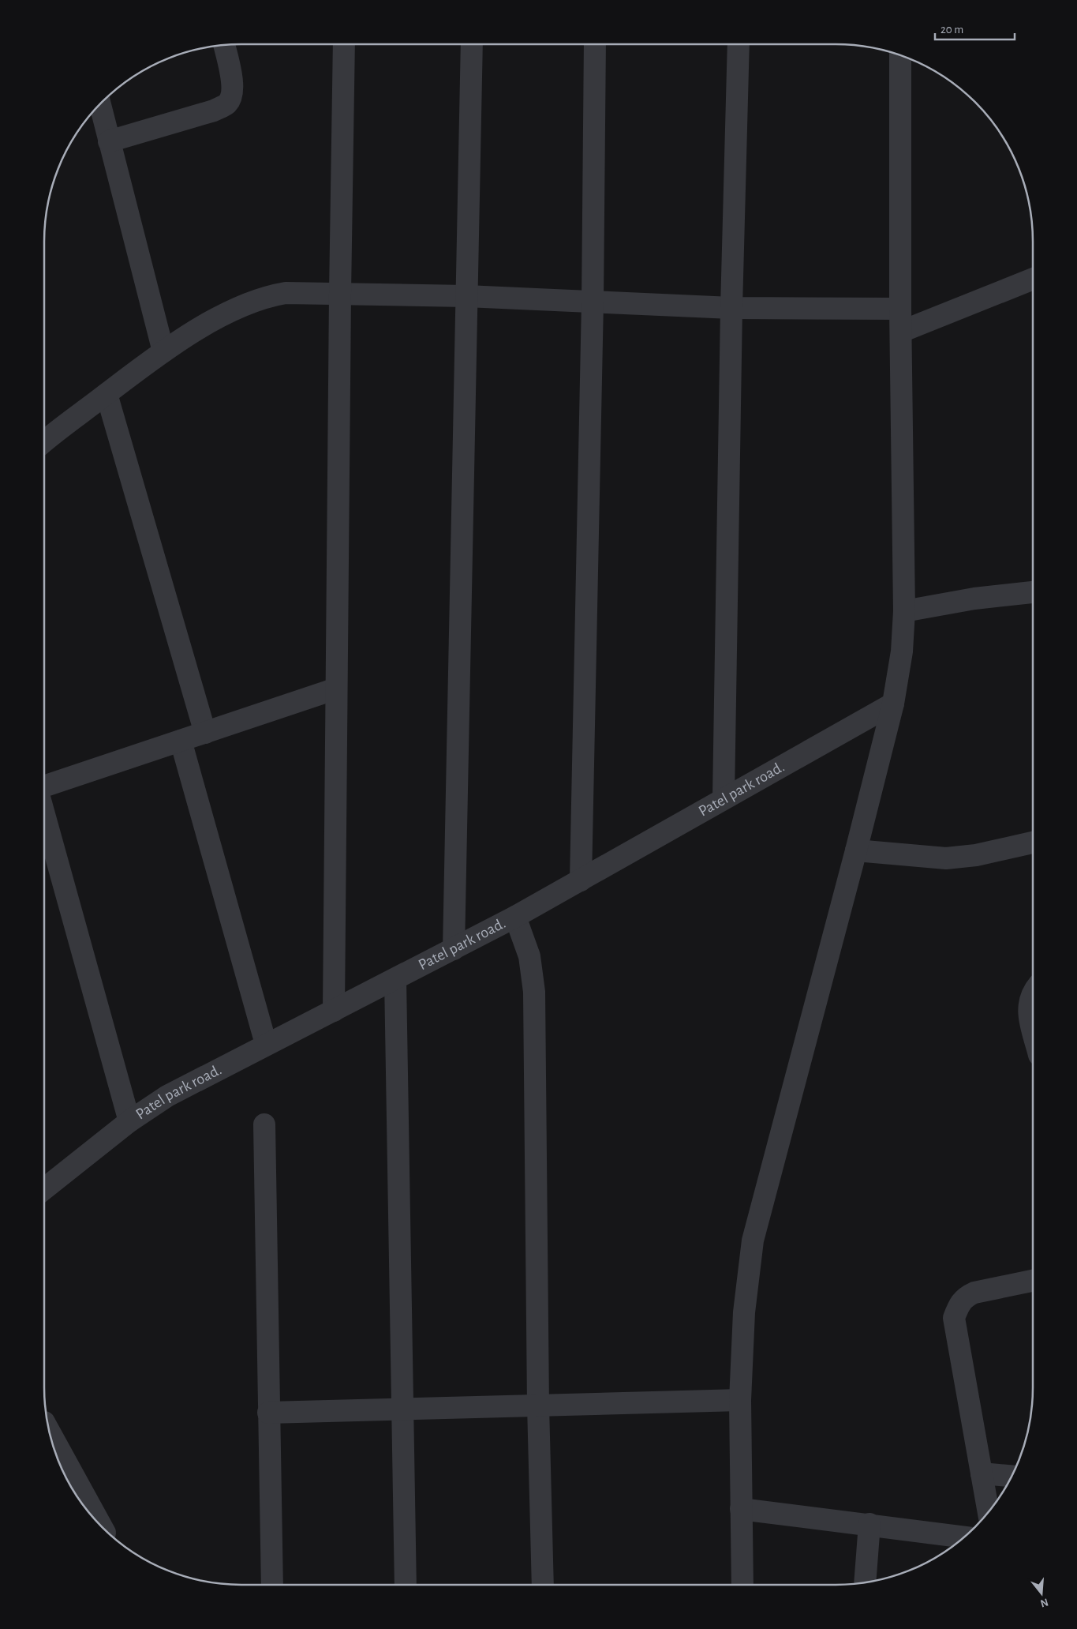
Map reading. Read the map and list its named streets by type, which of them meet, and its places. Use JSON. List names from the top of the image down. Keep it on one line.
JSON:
{"streets":{"street":["Patel park road."]},"scale_bar":"20 m","north":"bottom"}
